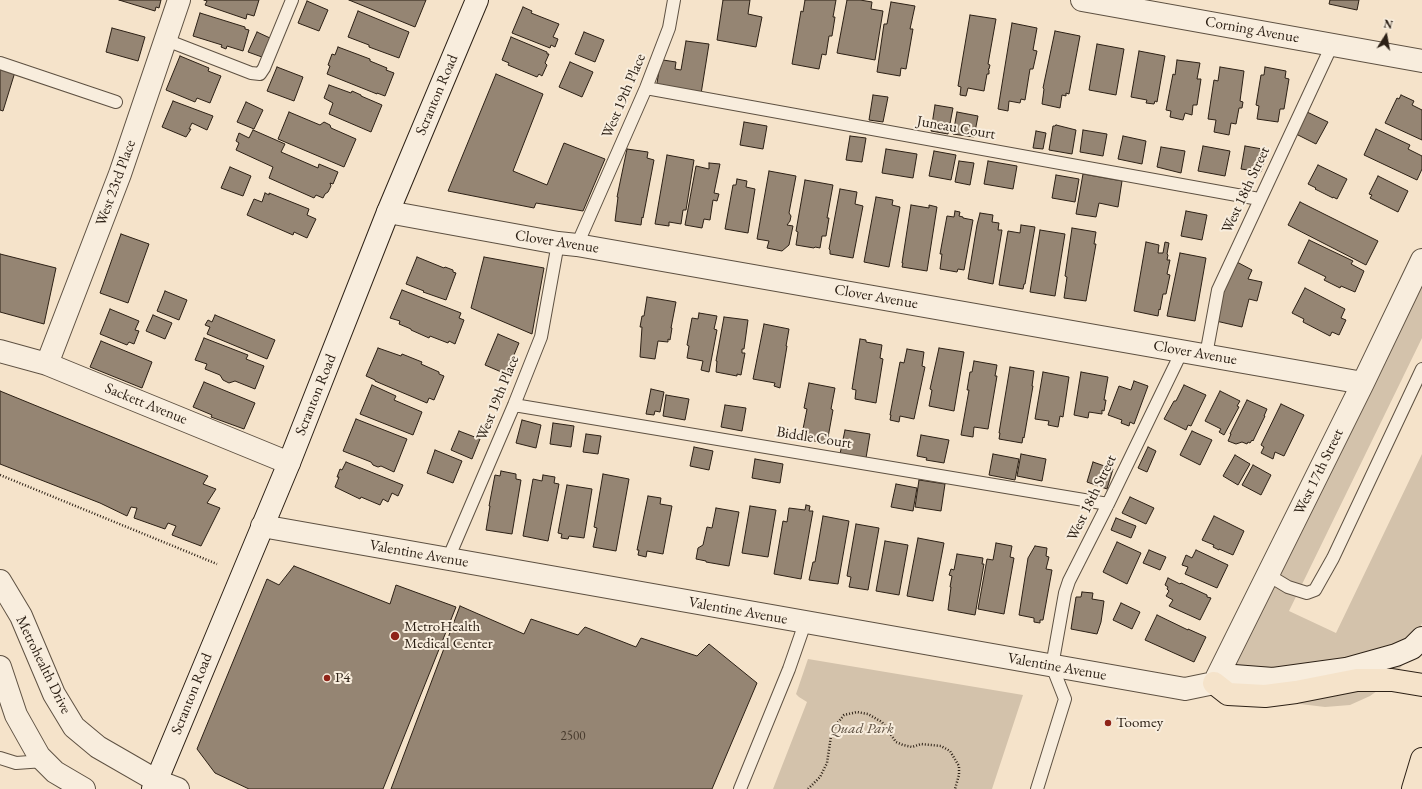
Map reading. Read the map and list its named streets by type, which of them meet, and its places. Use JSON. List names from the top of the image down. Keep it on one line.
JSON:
{"streets":{"street":["Corning Avenue","Scranton Road","West 23rd Place","Clover Avenue","Sackett Avenue","West 17th Street","Valentine Avenue","Metrohealth Drive"],"lane":["West 19th Place","Juneau Court","West 18th Street","Biddle Court"]},"crossings":[["Corning Avenue","West 18th Street"],["Scranton Road","Clover Avenue"],["Scranton Road","Sackett Avenue"],["Scranton Road","Valentine Avenue"],["Scranton Road","Metrohealth Drive"],["West 19th Place","Juneau Court"],["West 19th Place","Clover Avenue"],["West 19th Place","Biddle Court"],["West 19th Place","Valentine Avenue"],["Juneau Court","West 18th Street"],["West 23rd Place","Sackett Avenue"],["West 18th Street","Clover Avenue"],["West 18th Street","Biddle Court"],["West 18th Street","Valentine Avenue"],["Clover Avenue","West 17th Street"],["West 17th Street","Valentine Avenue"]],"parks":["Quad Park"],"places":["MetroHealth Medical Center","P4","Toomey"],"house_numbers":["2500"],"north":"top"}
